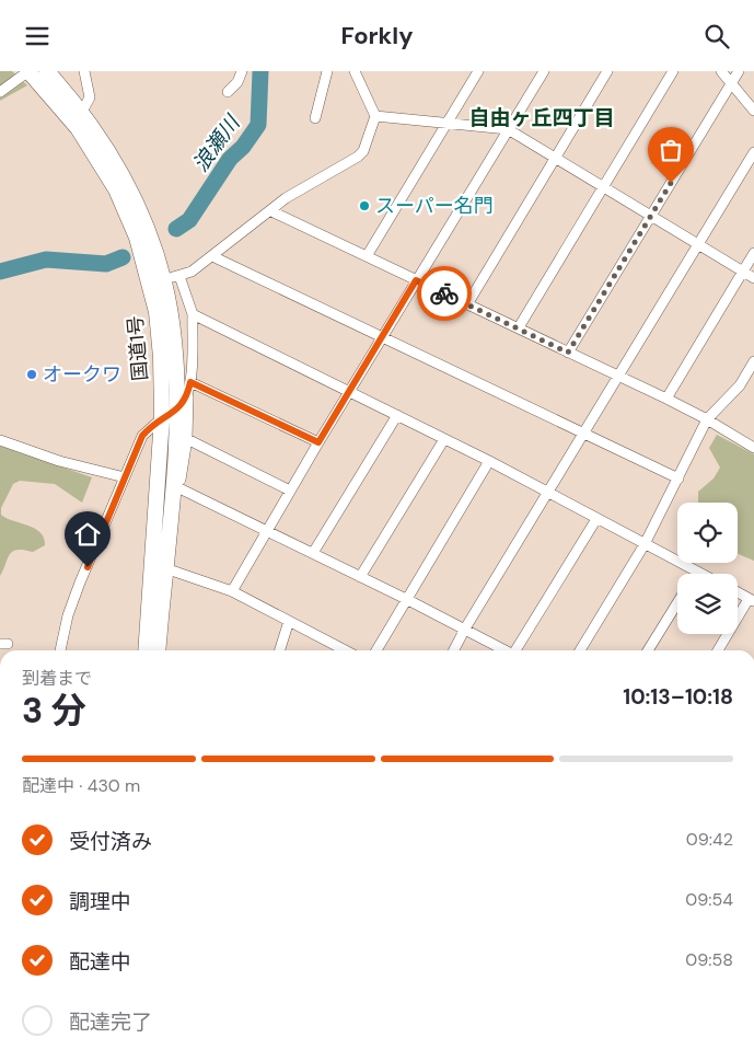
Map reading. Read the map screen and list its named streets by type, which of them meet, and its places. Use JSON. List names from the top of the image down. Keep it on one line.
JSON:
{"streets":{"highway":["国道1号"]},"districts":["自由ヶ丘四丁目"],"water":["浪瀬川"],"places":["スーパー名門","オークワ"],"page":{"header":"Forkly","heading":["3 分","到着まで","10:13–10:18"],"bar":"配達中 · 430 m","list":[["受付済み","09:42"],["調理中","09:54"],["配達中","09:58"],"配達完了"]}}
